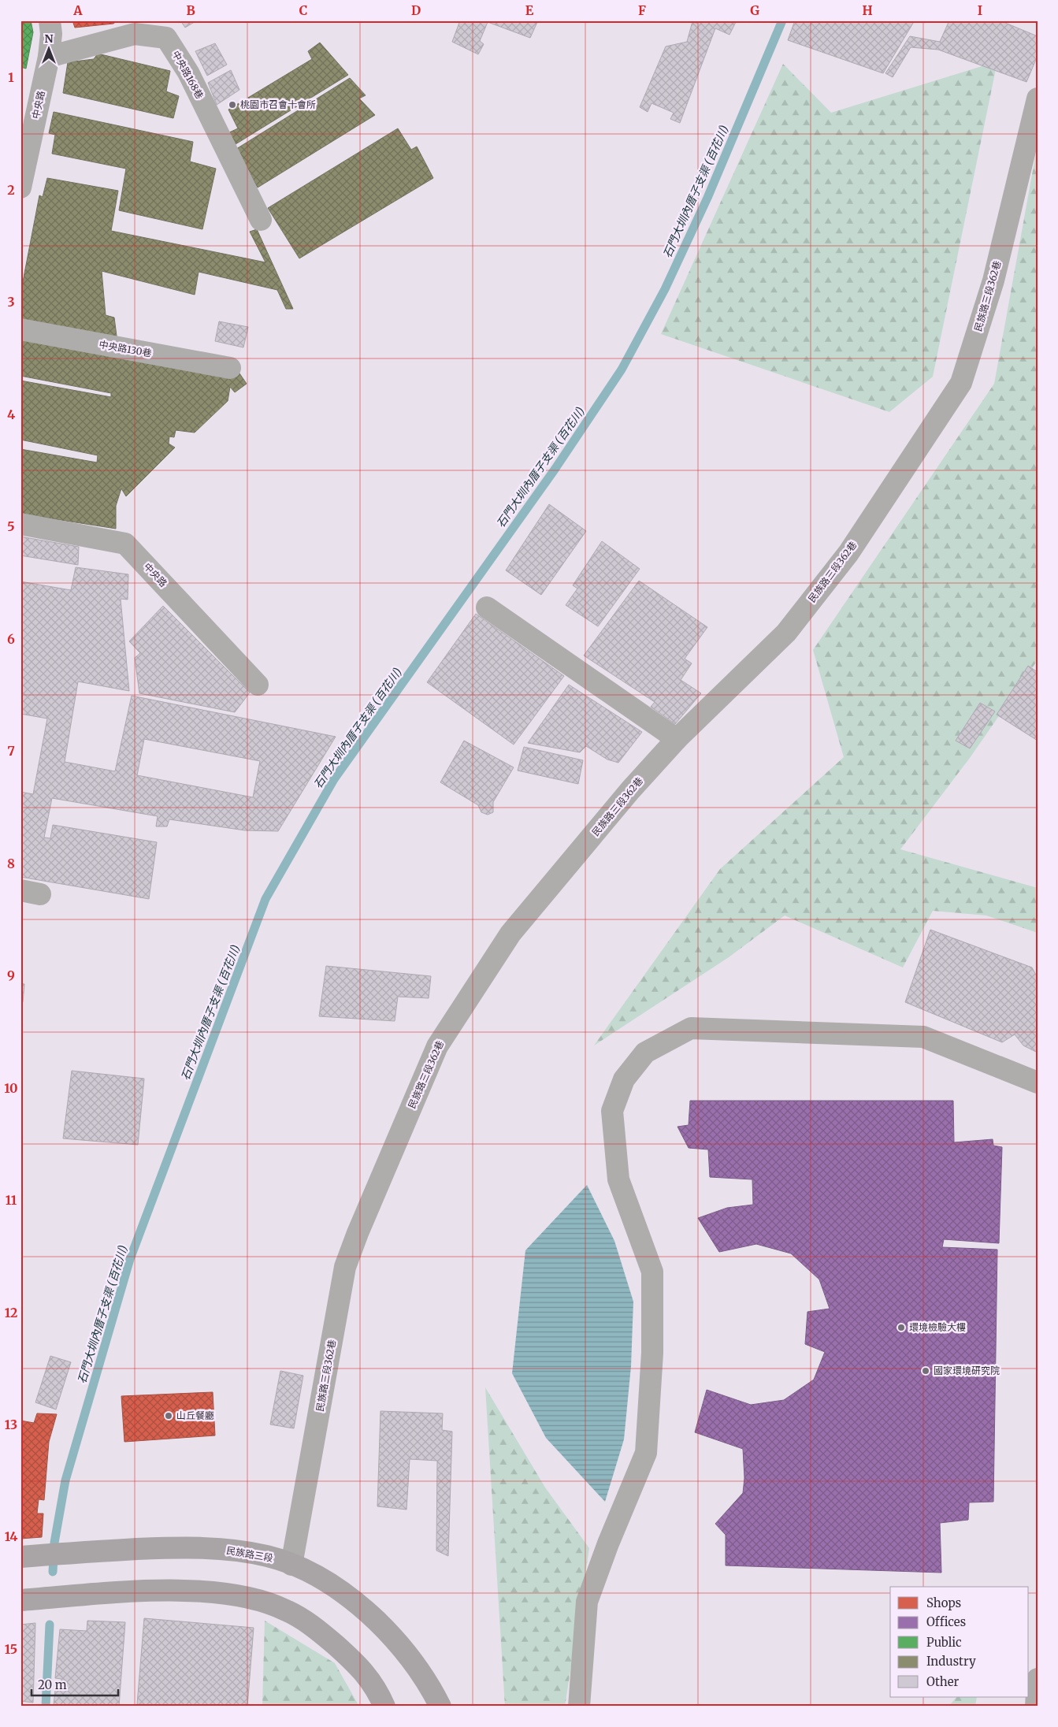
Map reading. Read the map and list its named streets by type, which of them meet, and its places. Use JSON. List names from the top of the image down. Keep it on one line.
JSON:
{"streets":{"main road":["民族路三段"],"street":["中央路168巷","中央路","民族路三段362巷","中央路130巷"]},"crossings":[["中央路168巷","中央路"],["民族路三段362巷","民族路三段"]],"water":["石門大圳內厝子支渠 (百花川)"],"places":["桃園市召會十會所","環境檢驗大樓","國家環境研究院","山丘餐廳"],"legend":["Shops","Offices","Public","Industry","Other"],"scale_bar":"20 m","north":"top","grid":{"columns":["A","B","C","D","E","F","G","H","I"],"rows":["1","2","3","4","5","6","7","8","9","10","11","12","13","14","15"]}}
